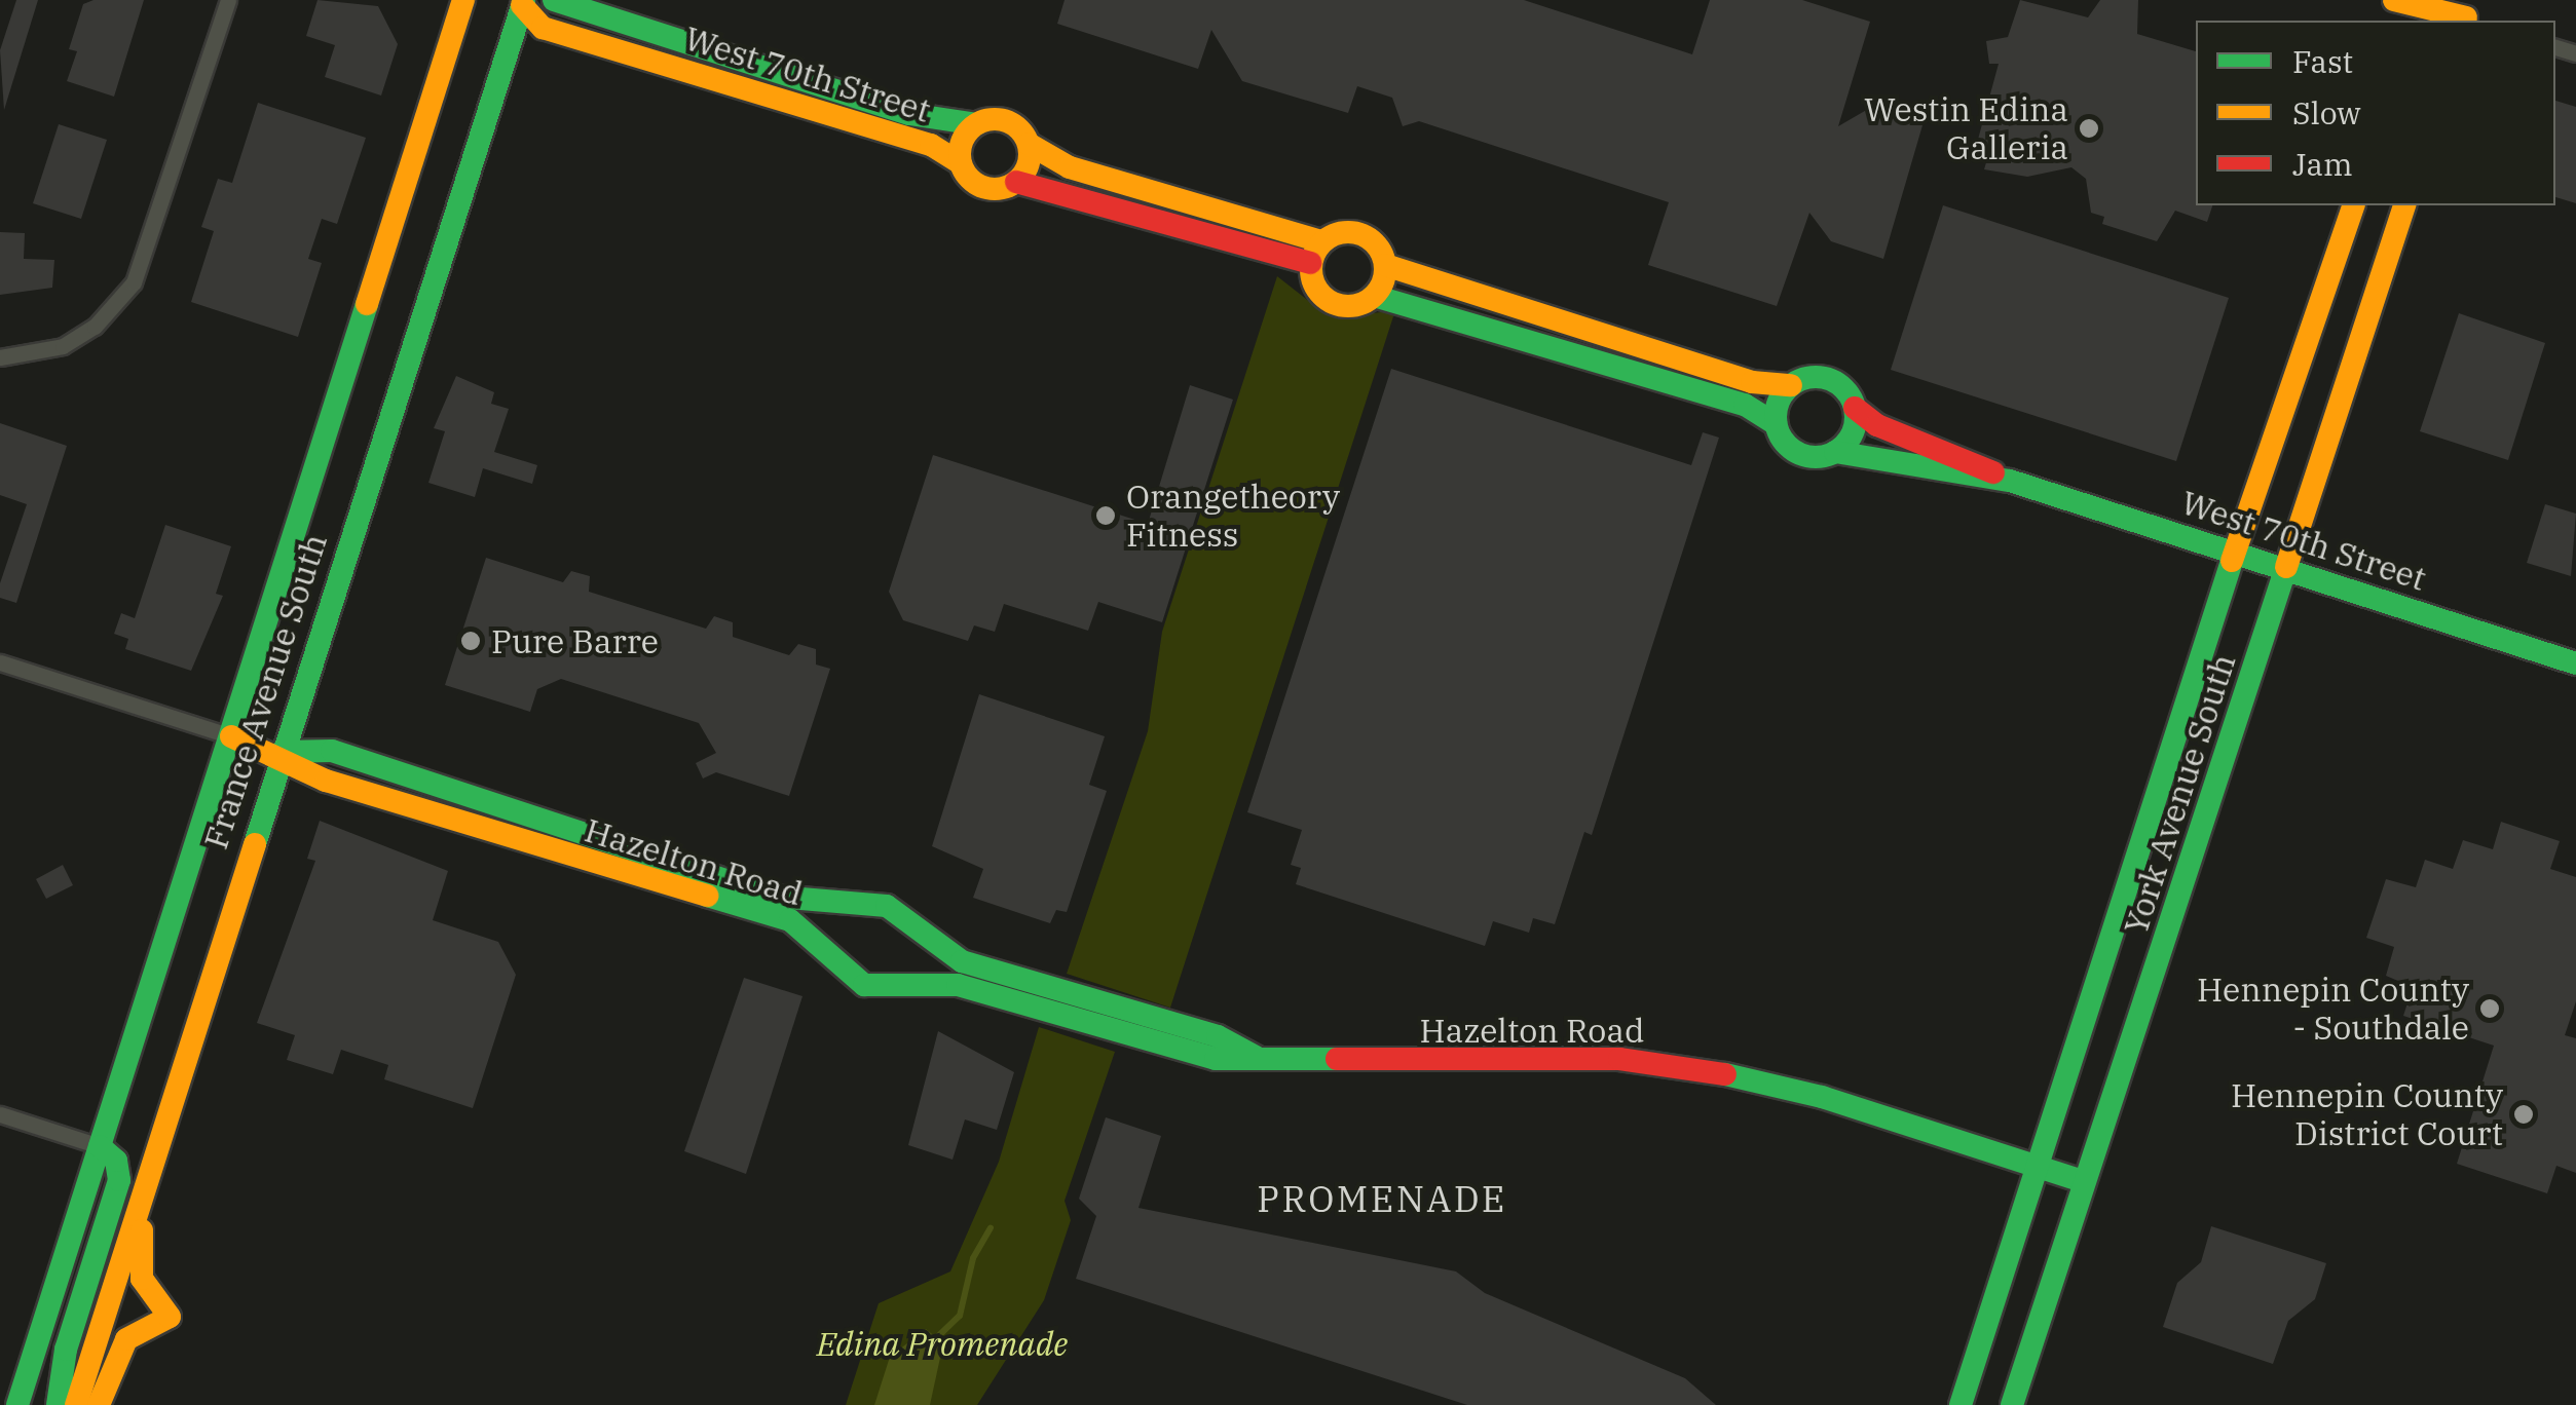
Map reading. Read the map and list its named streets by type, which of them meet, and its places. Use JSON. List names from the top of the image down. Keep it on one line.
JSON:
{"streets":{"street":["West 70th Street","France Avenue South","York Avenue South","Hazelton Road"]},"crossings":[["West 70th Street","France Avenue South"],["West 70th Street","York Avenue South"],["France Avenue South","Hazelton Road"],["York Avenue South","Hazelton Road"]],"districts":["PROMENADE"],"parks":["Edina Promenade"],"places":["Westin Edina Galleria","Orangetheory Fitness","Pure Barre","Hennepin County - Southdale","Hennepin County District Court"],"legend":["Fast","Slow","Jam"]}
